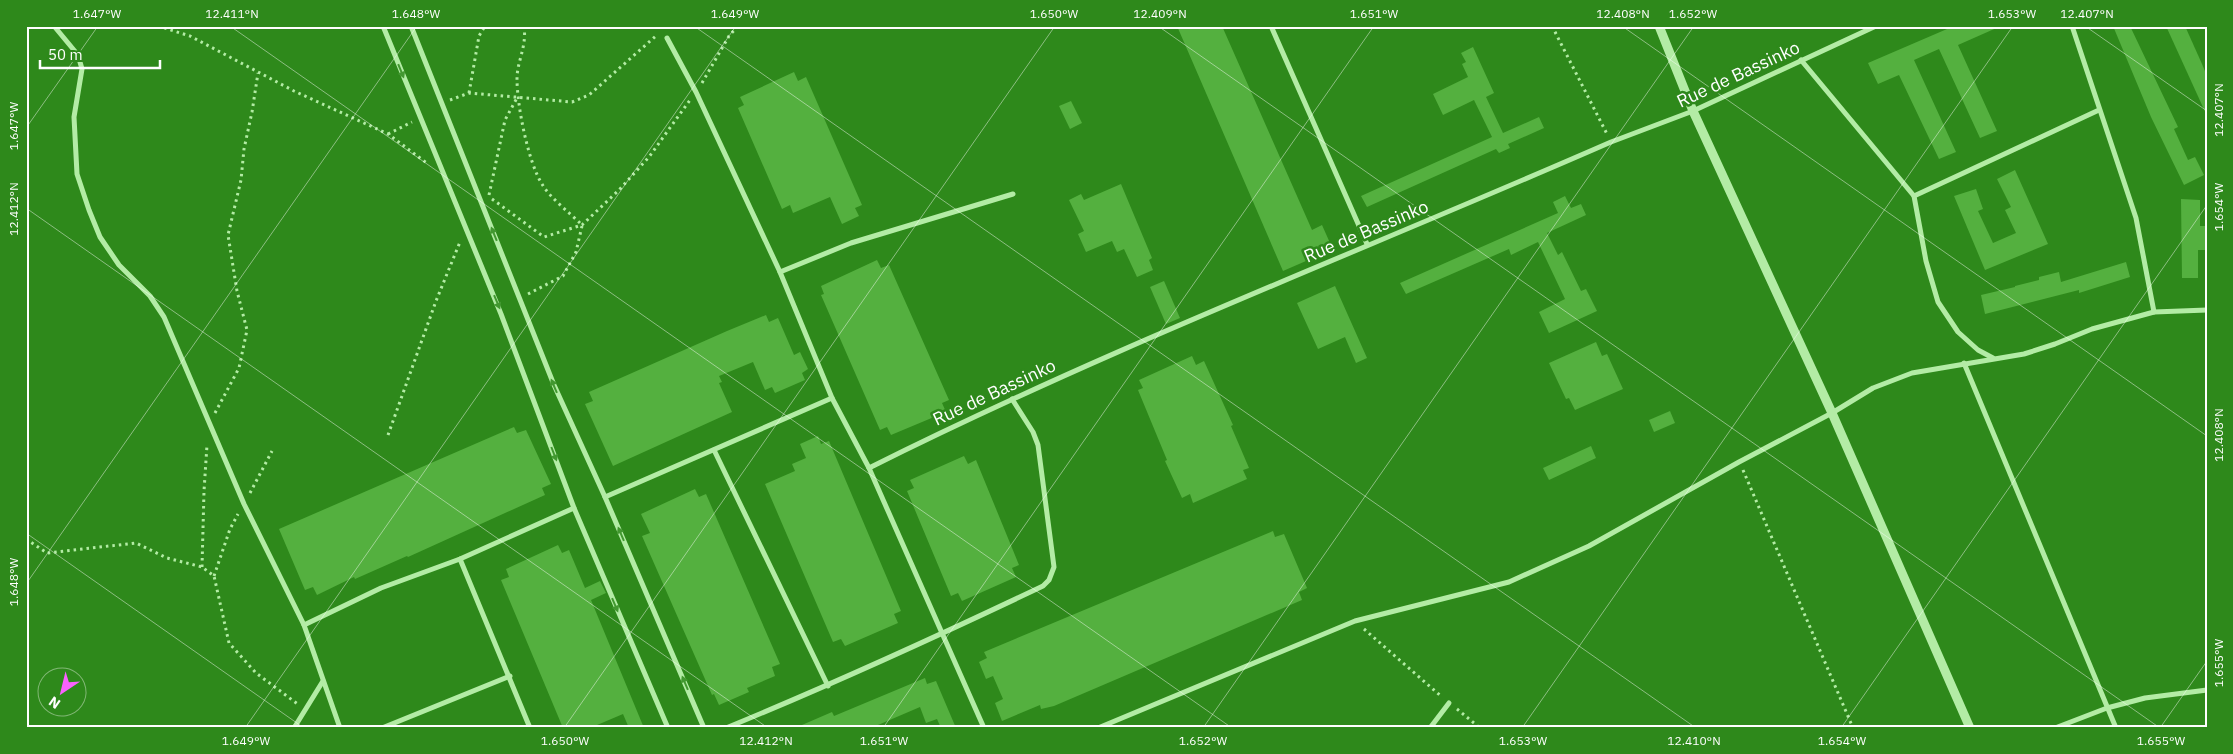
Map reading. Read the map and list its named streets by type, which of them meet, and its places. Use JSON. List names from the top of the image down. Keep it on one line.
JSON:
{"streets":{"street":["Rue de Bassinko"]},"scale_bar":"50 m","north":"bottom left","coordinates":["1.647°W","12.411°N","1.648°W","1.649°W","1.650°W","12.409°N","1.651°W","12.408°N","1.652°W","1.653°W","12.407°N","1.654°W","12.412°N","1.655°W","12.410°N"]}
